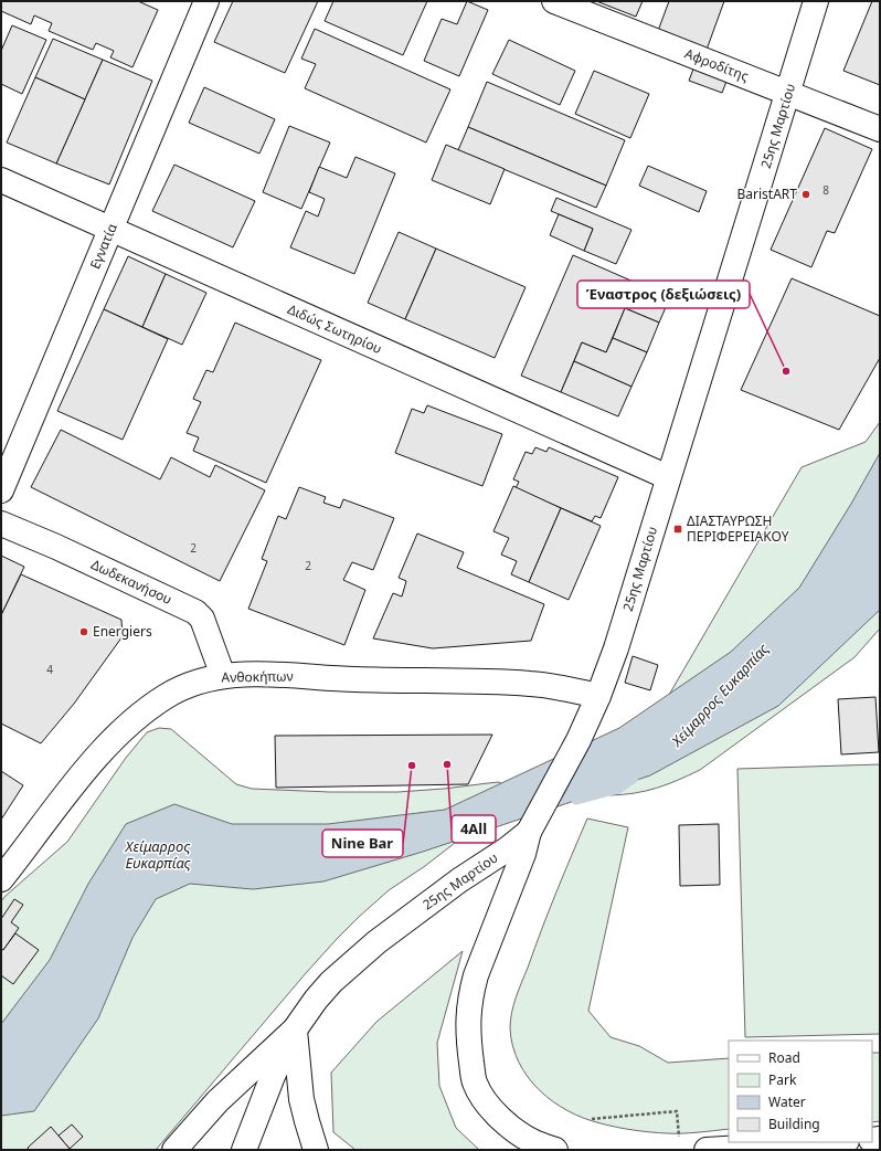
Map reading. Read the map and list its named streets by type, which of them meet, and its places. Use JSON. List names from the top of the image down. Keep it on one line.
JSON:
{"streets":{"main road":["Αφροδίτης","25ης Μαρτίου","Εγνατία","Διδώς Σωτηρίου","Δωδεκανήσου","Ανθοκήπων"]},"crossings":[["Αφροδίτης","25ης Μαρτίου"],["25ης Μαρτίου","Διδώς Σωτηρίου"],["25ης Μαρτίου","Ανθοκήπων"],["Εγνατία","Διδώς Σωτηρίου"],["Δωδεκανήσου","Ανθοκήπων"]],"water":["Χείμαρρος Ευκαρπίας"],"places":{"other":["BaristART","Έναστρος (δεξιώσεις)","Energiers","4All","Nine Bar"],"transit":["ΔΙΑΣΤΑΥΡΩΣΗ ΠΕΡΙΦΕΡΕΙΑΚΟΥ"]},"house_numbers":["8","2","2","4"],"legend":["Road","Park","Water","Building"]}
